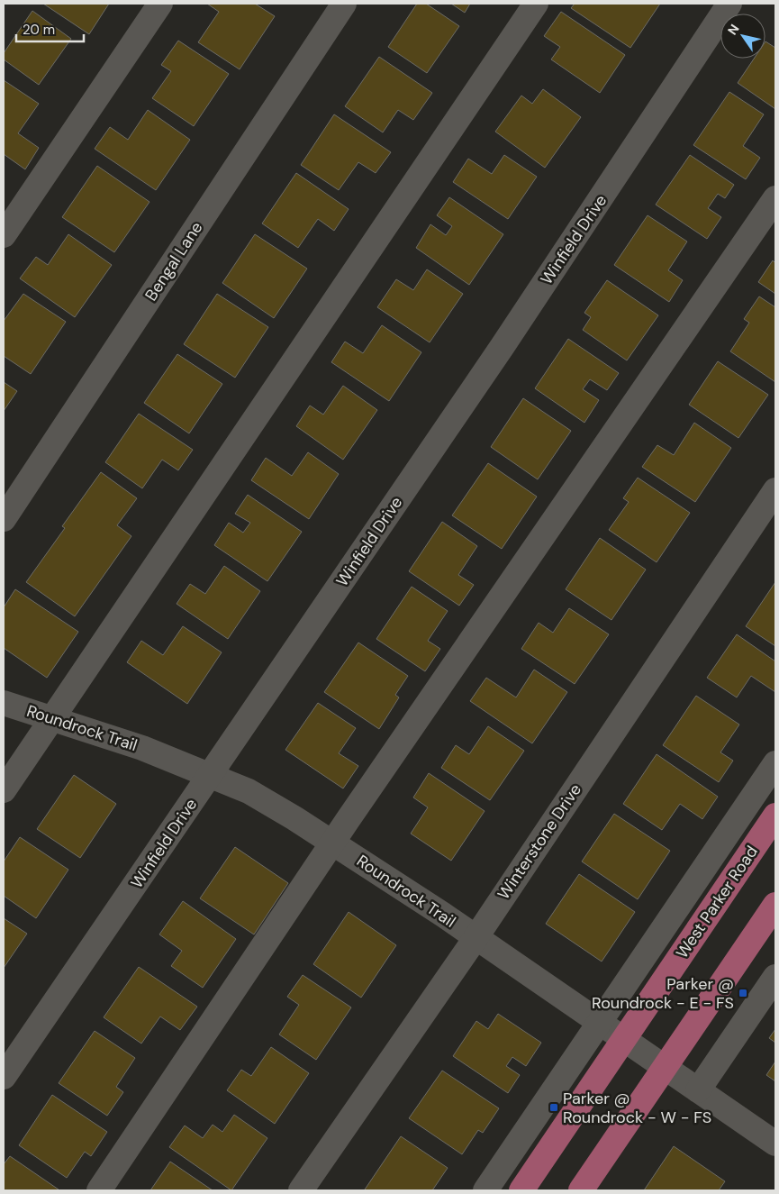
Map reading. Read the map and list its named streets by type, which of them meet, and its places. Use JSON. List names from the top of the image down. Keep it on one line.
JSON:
{"streets":{"main road":["West Parker Road"],"street":["Winfield Drive","Bengal Lane","Roundrock Trail","Winterstone Drive"]},"crossings":[["Winfield Drive","Roundrock Trail"],["Roundrock Trail","Winterstone Drive"],["Roundrock Trail","West Parker Road"]],"places":{"transit":["Parker @ Roundrock - E - FS","Parker @ Roundrock - W - FS"]},"scale_bar":"20 m","north":"top left"}
